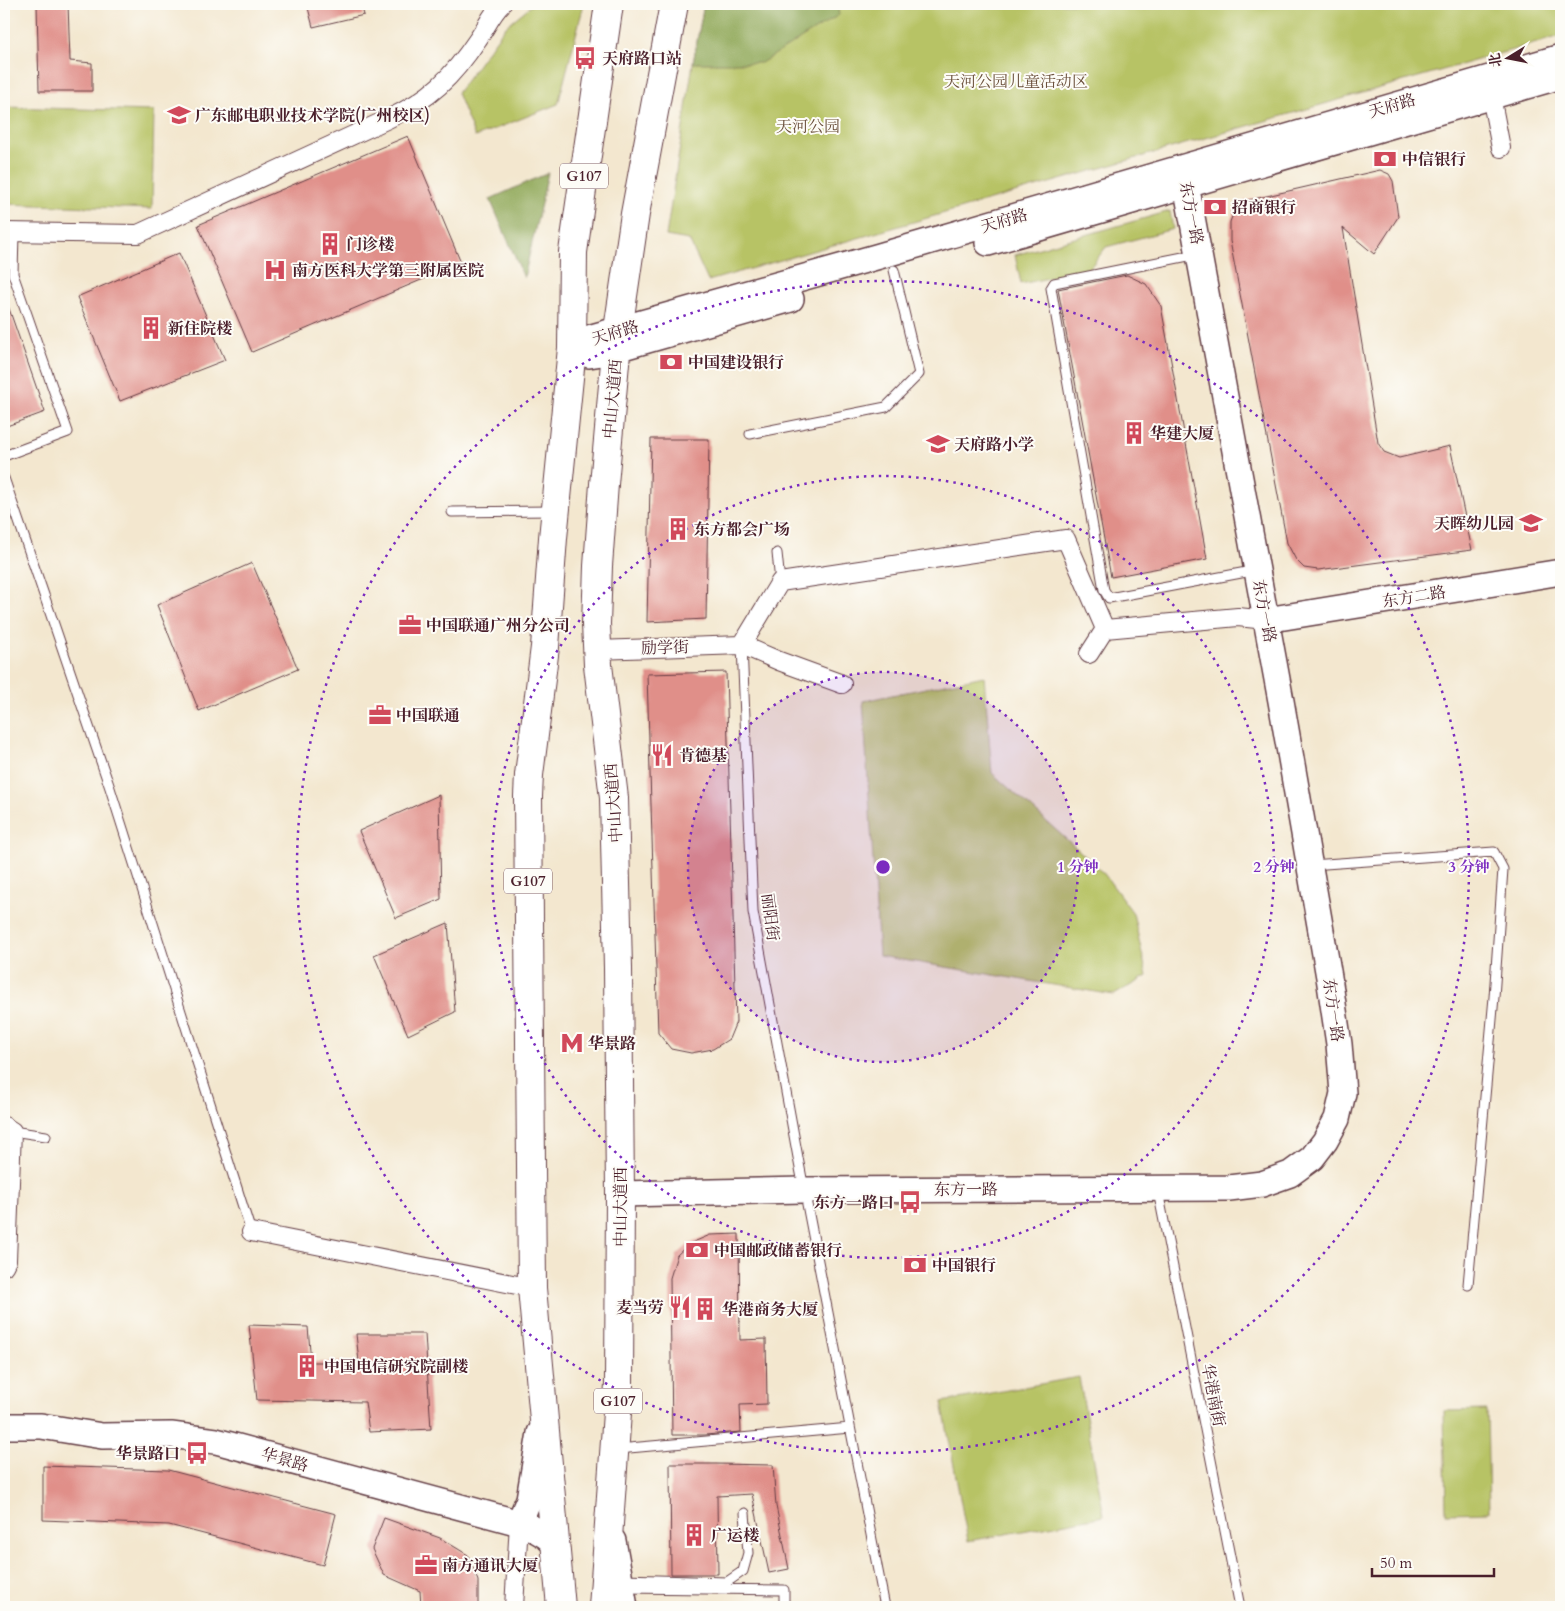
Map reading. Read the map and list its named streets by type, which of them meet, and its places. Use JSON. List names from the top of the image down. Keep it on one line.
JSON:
{"streets":{"highway":["G107","中山大道西"],"street":["天府路","东方一路","东方二路","励学街","华景路"],"lane":["丽阳街","华港南街"]},"crossings":[["天府路","G107"],["天府路","东方一路"],["天府路","中山大道西"],["G107","华景路"],["东方一路","中山大道西"],["东方一路","东方二路"],["东方一路","丽阳街"],["东方一路","华港南街"],["中山大道西","励学街"],["励学街","丽阳街"]],"parks":["天河公园儿童活动区","天河公园"],"places":{"bus stop":["天府路口站","东方一路口","华景路口"],"school or university":["广东邮电职业技术学院(广州校区)","天府路小学","天晖幼儿园"],"bank":["中信银行","招商银行","中国建设银行","中国邮政储蓄银行","中国银行"],"building":["门诊楼","新住院楼","华建大厦","东方都会广场","华港商务大厦","中国电信研究院副楼","广运楼"],"hospital":["南方医科大学第三附属医院"],"office":["中国联通广州分公司","中国联通","南方通讯大厦"],"restaurant":["肯德基","麦当劳"],"metro station":["华景路"]},"scale_bar":"50 m","north":"left","rings":["1 分钟","2 分钟","3 分钟"]}
